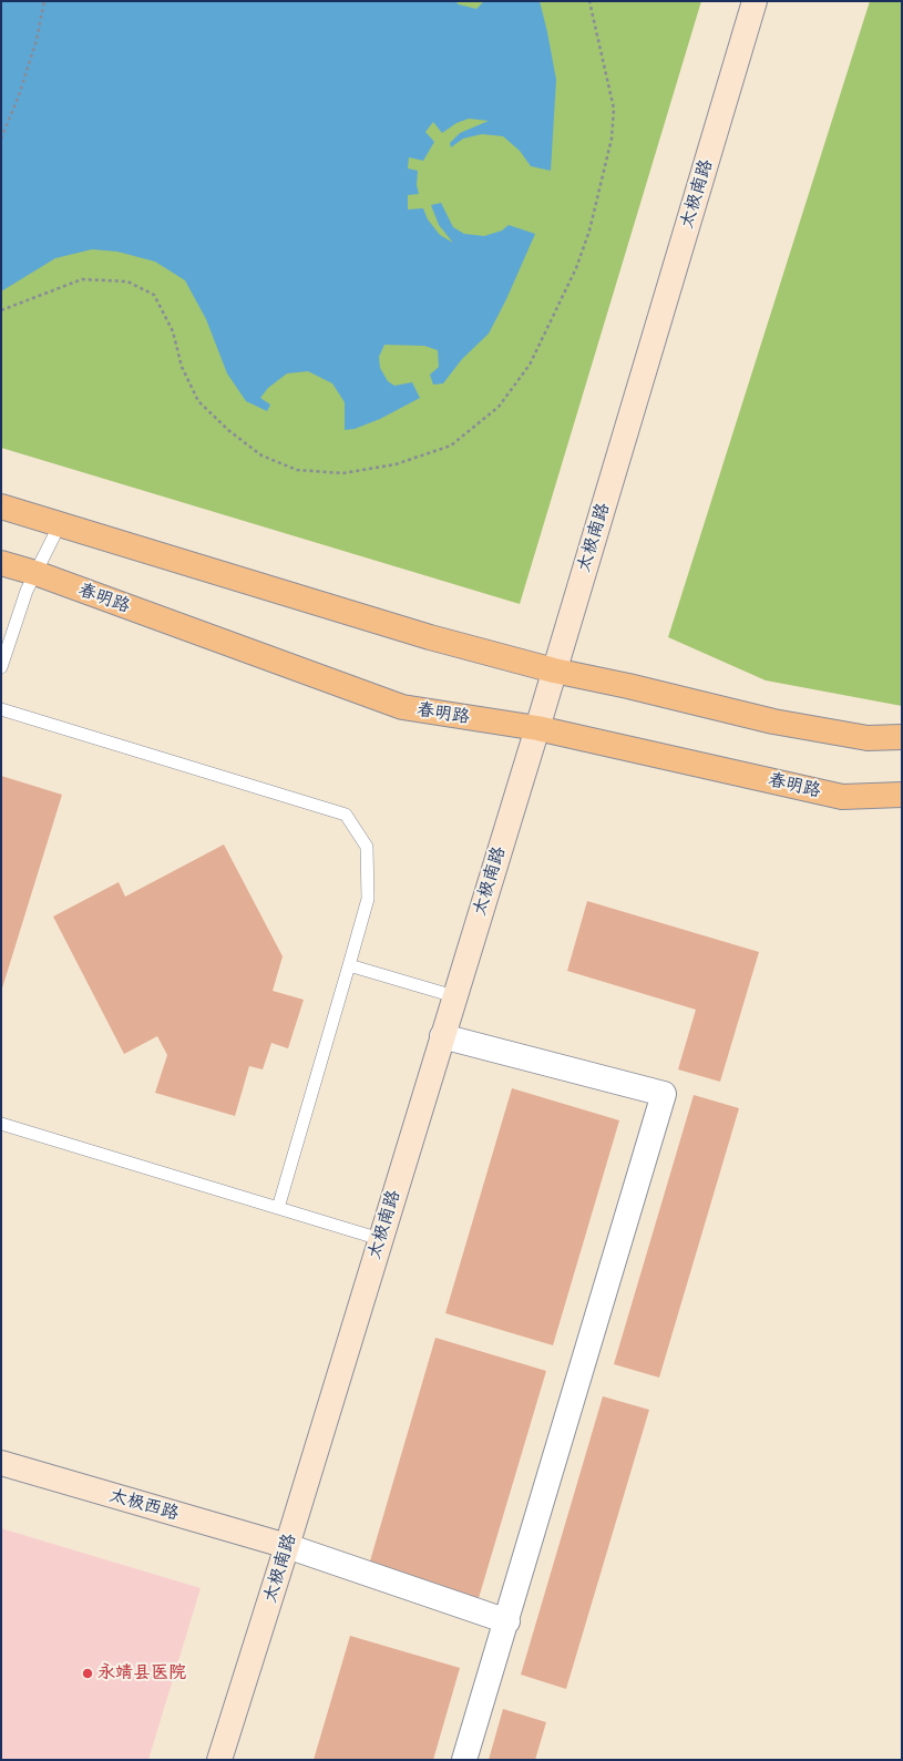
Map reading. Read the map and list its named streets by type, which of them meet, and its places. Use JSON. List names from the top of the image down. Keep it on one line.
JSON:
{"streets":{"main road":["太极南路","春明路","太极西路"]},"crossings":[["太极南路","春明路"],["太极南路","太极西路"]],"places":["永靖县医院"]}
